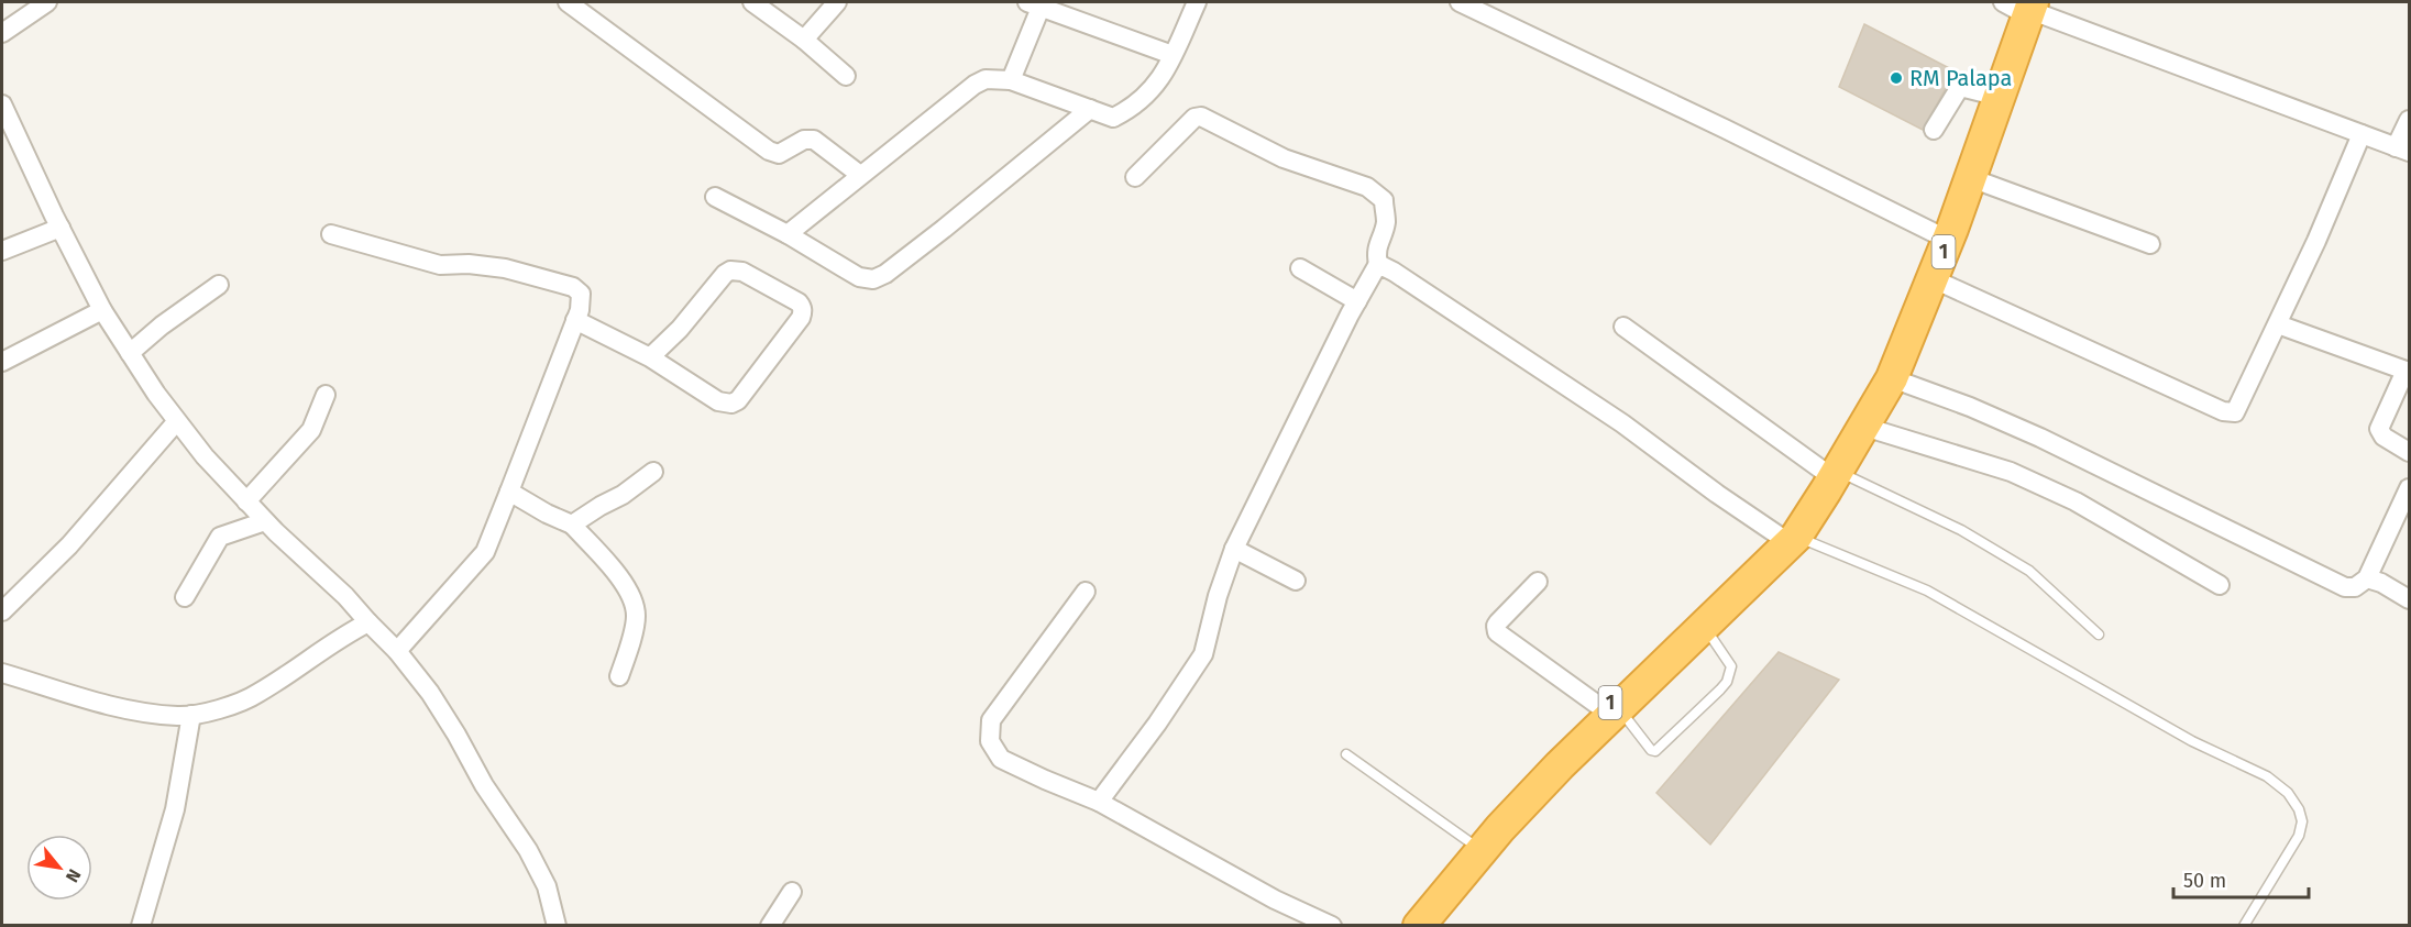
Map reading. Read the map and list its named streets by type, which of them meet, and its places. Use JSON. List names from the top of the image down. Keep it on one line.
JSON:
{"streets":{"highway":["1"]},"places":["RM Palapa"],"scale_bar":"50 m","north":"bottom right"}
